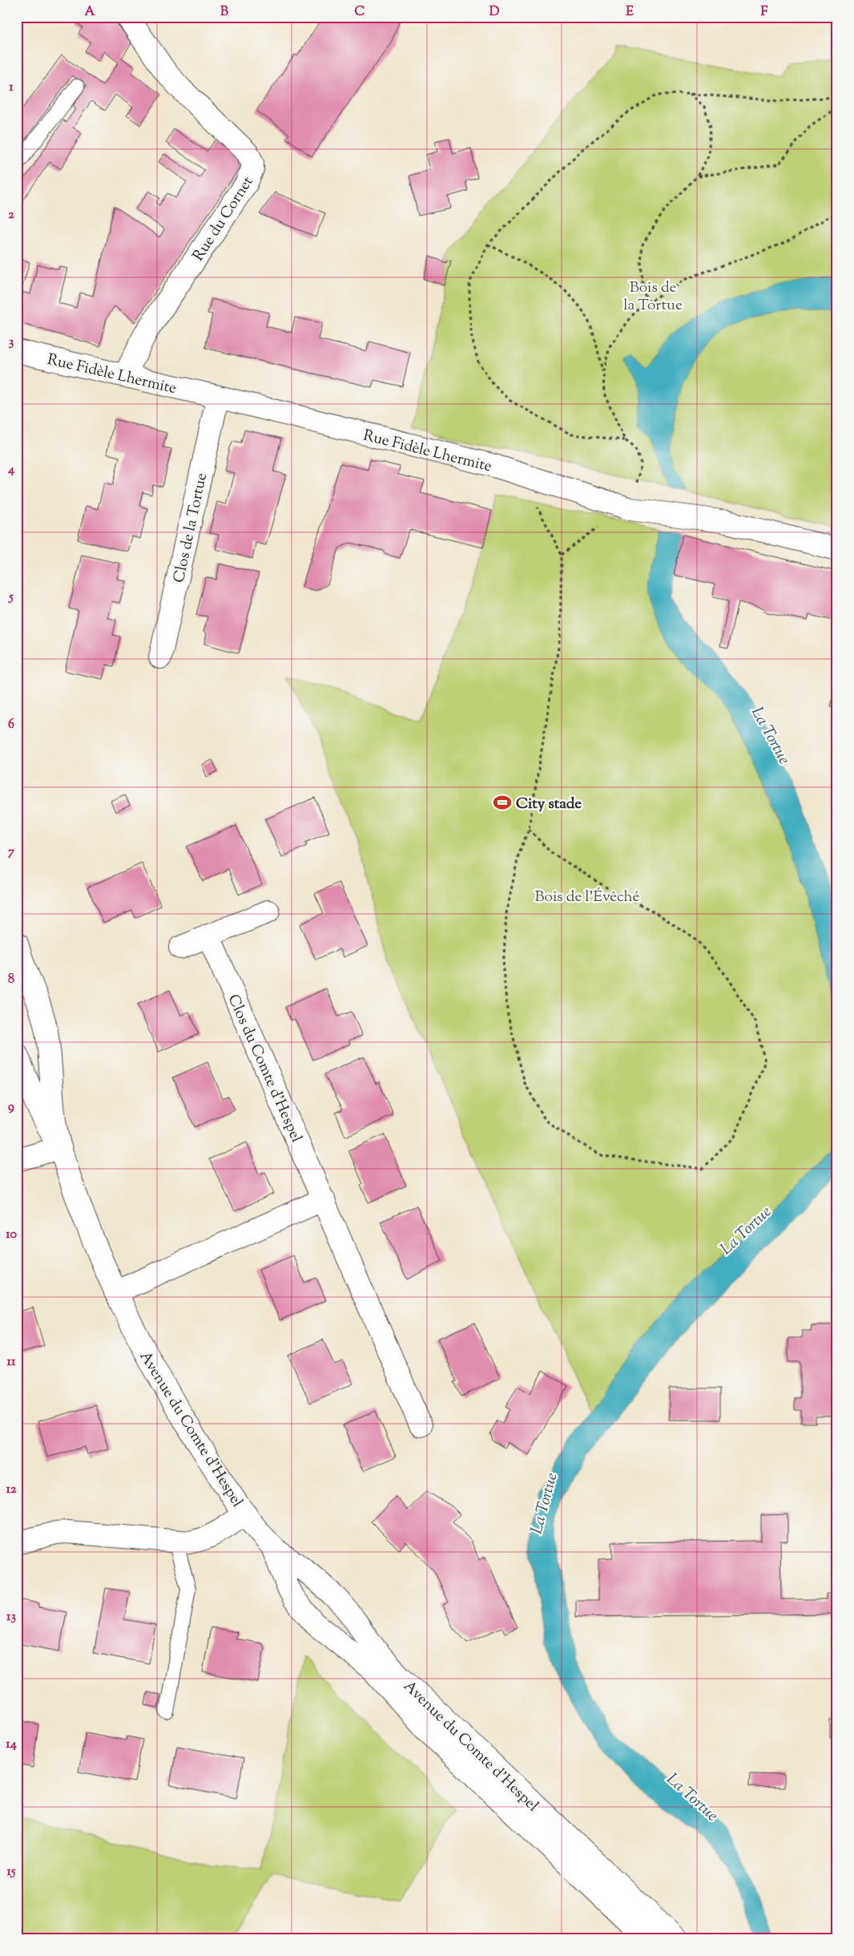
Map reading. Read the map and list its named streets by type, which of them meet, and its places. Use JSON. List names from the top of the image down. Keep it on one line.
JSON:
{"streets":{"street":["Rue du Cornet","Rue Fidèle Lhermite","Clos de la Tortue","Clos du Comte d'Hespel","Avenue du Comte d'Hespel"]},"crossings":[["Rue du Cornet","Rue Fidèle Lhermite"],["Rue Fidèle Lhermite","Clos de la Tortue"]],"water":["La Tortue"],"parks":["Bois de la Tortue","Bois de l'Évêché"],"places":{"sports":["City stade"]},"grid":{"columns":["A","B","C","D","E","F"],"rows":["1","2","3","4","5","6","7","8","9","10","11","12","13","14","15"]}}
